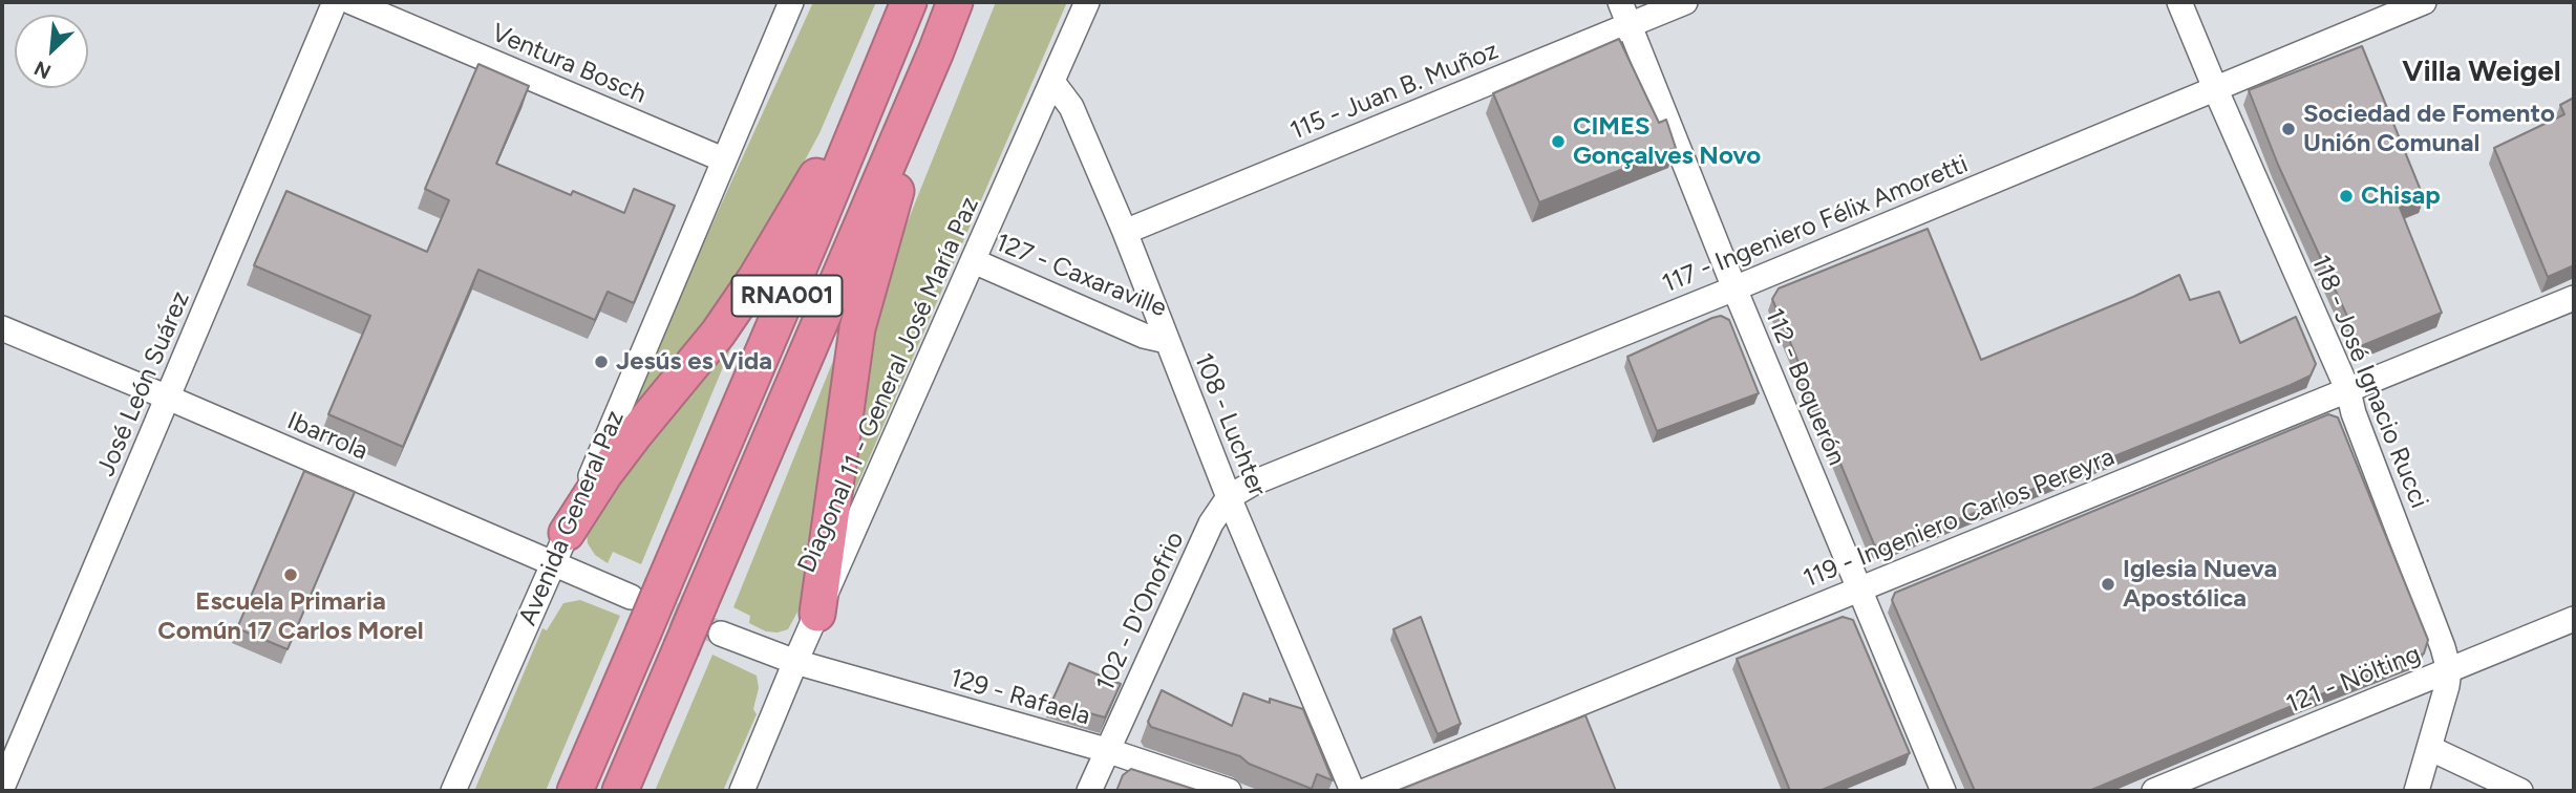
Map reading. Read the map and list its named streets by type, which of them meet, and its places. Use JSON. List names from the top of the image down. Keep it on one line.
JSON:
{"streets":{"highway":["RNA001"],"street":["Ventura Bosch","115 - Juan B. Muñoz","117 - Ingeniero Félix Amoretti","127 - Caxaraville","118 - José Ignacio Rucci","José León Suárez","Diagonal 11 - General José María Paz","112 - Boquerón","108 - Luchter","Ibarrola","Avenida General Paz","119 - Ingeniero Carlos Pereyra","102 - D'Onofrio","121 - Nölting","129 - Rafaela"]},"crossings":[["Ventura Bosch","Avenida General Paz"],["115 - Juan B. Muñoz","112 - Boquerón"],["115 - Juan B. Muñoz","108 - Luchter"],["117 - Ingeniero Félix Amoretti","118 - José Ignacio Rucci"],["117 - Ingeniero Félix Amoretti","112 - Boquerón"],["117 - Ingeniero Félix Amoretti","108 - Luchter"],["117 - Ingeniero Félix Amoretti","102 - D'Onofrio"],["127 - Caxaraville","Diagonal 11 - General José María Paz"],["127 - Caxaraville","108 - Luchter"],["118 - José Ignacio Rucci","119 - Ingeniero Carlos Pereyra"],["118 - José Ignacio Rucci","121 - Nölting"],["José León Suárez","Ibarrola"],["Diagonal 11 - General José María Paz","108 - Luchter"],["Diagonal 11 - General José María Paz","129 - Rafaela"],["112 - Boquerón","119 - Ingeniero Carlos Pereyra"],["108 - Luchter","102 - D'Onofrio"],["Ibarrola","Avenida General Paz"],["102 - D'Onofrio","129 - Rafaela"]],"districts":["Villa Weigel"],"places":["Sociedad de Fomento Unión Comunal","CIMES Gonçalves Novo","Chisap","Jesús es Vida","Escuela Primaria Común 17 Carlos Morel","Iglesia Nueva Apostólica"],"north":"bottom left"}
